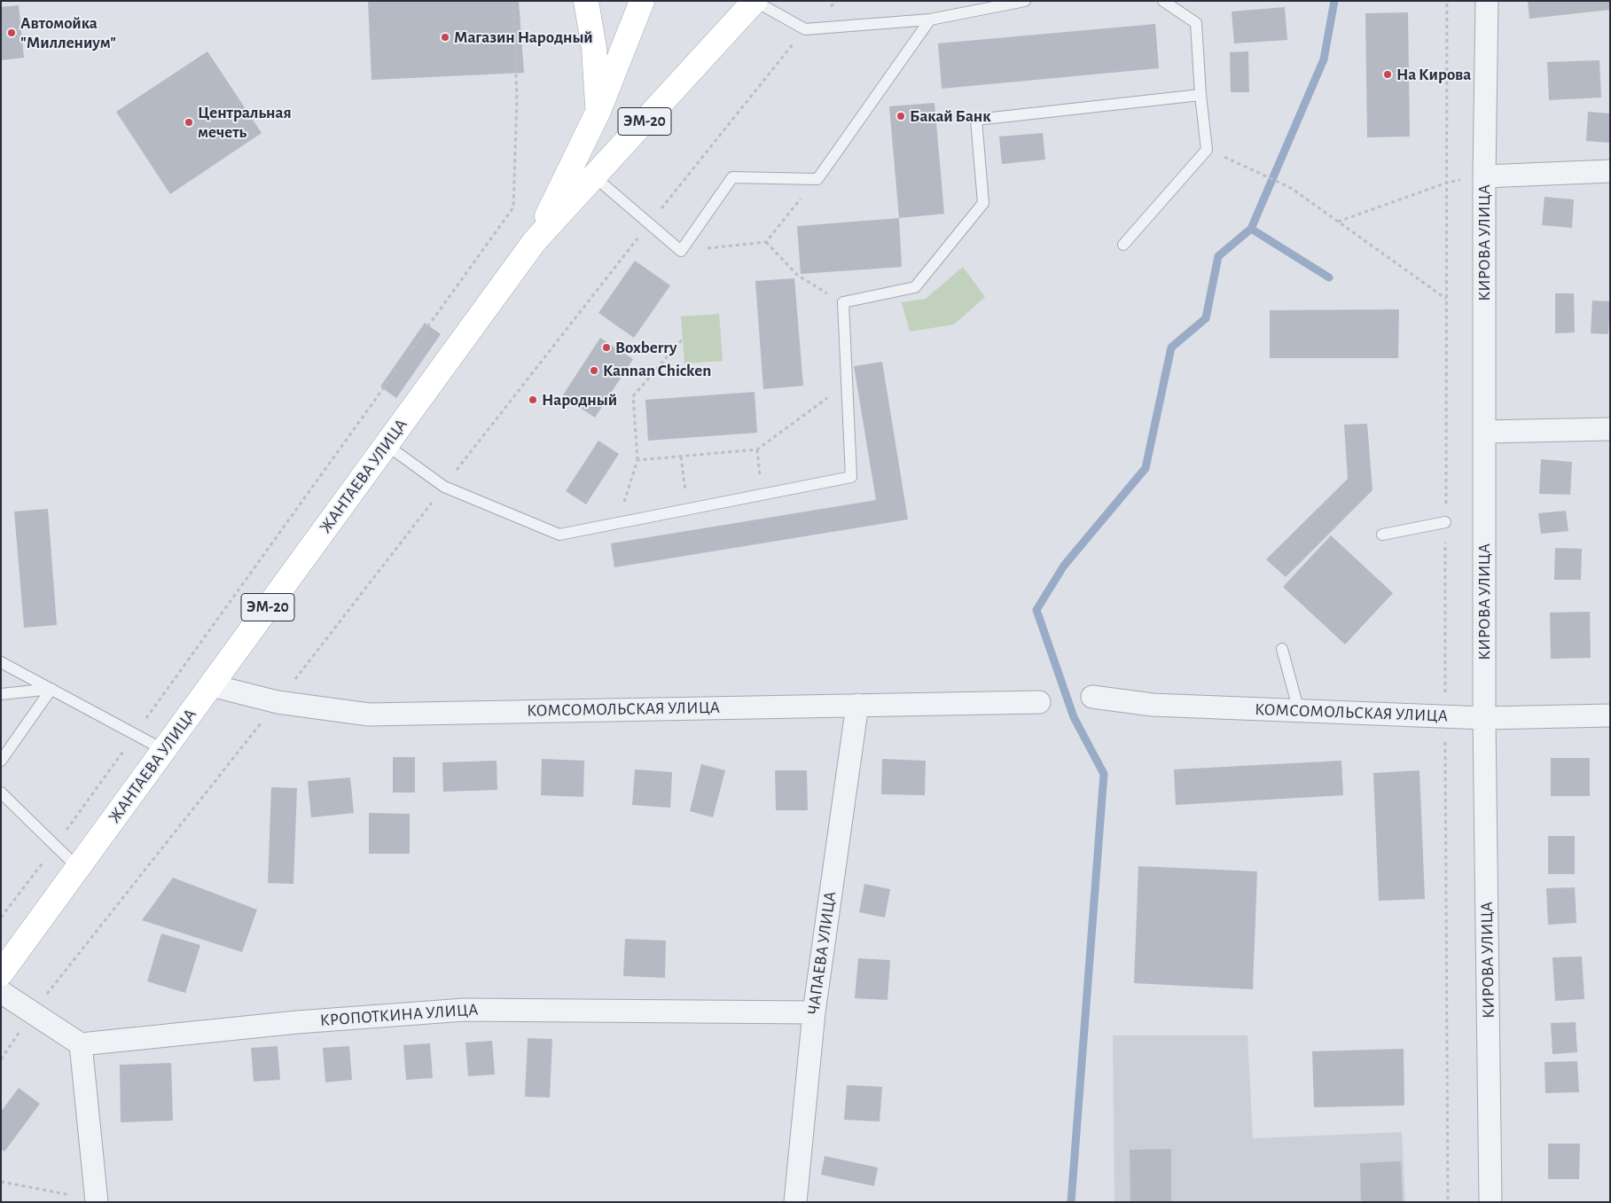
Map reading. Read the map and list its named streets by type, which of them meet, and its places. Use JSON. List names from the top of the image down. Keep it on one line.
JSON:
{"streets":{"main road":["ЭМ-20","ЖАНТАЕВА УЛИЦА"],"street":["КИРОВА УЛИЦА","КОМСОМОЛЬСКАЯ УЛИЦА","ЧАПАЕВА УЛИЦА","КРОПОТКИНА УЛИЦА"]},"crossings":[["ЭМ-20","ЖАНТАЕВА УЛИЦА"],["КИРОВА УЛИЦА","КОМСОМОЛЬСКАЯ УЛИЦА"],["ЖАНТАЕВА УЛИЦА","КОМСОМОЛЬСКАЯ УЛИЦА"],["КОМСОМОЛЬСКАЯ УЛИЦА","ЧАПАЕВА УЛИЦА"],["ЧАПАЕВА УЛИЦА","КРОПОТКИНА УЛИЦА"]],"places":["Автомойка \"Миллениум\"","Магазин Народный","На Кирова","Бакай Банк","Центральная мечеть","Boxberry","Kannan Chicken","Народный"]}
